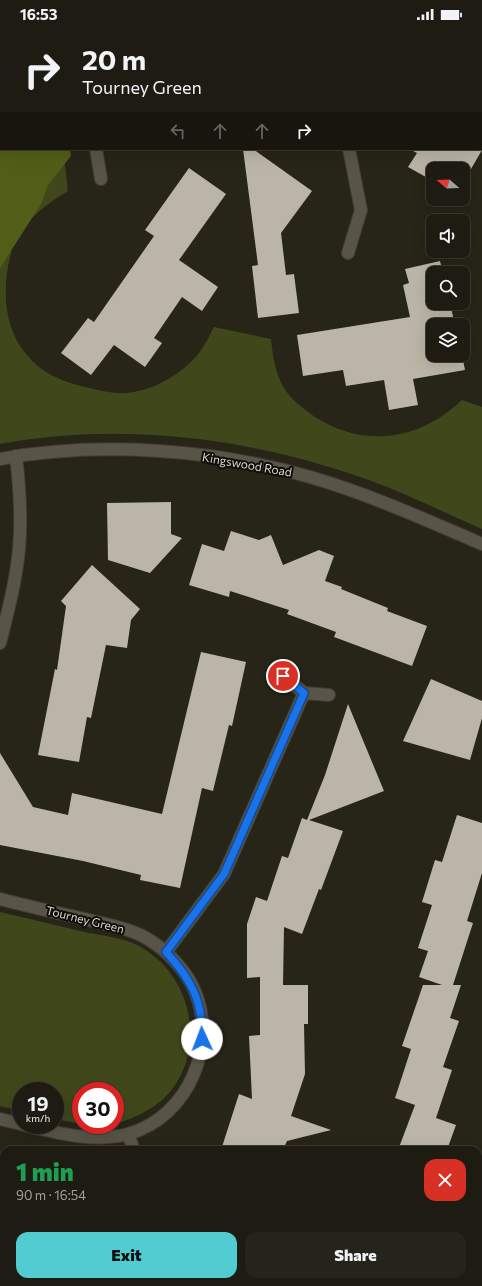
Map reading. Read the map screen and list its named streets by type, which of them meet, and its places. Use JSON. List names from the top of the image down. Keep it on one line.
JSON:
{"streets":{"street":["Kingswood Road","Tourney Green"]},"north":"left","page":{"status":"16:53","turn":["20 m","Tourney Green"],"speed":"19 km/h","limit":"30","heading":["1 min","90 m · 16:54"],"buttons":["Exit","Share"]}}
